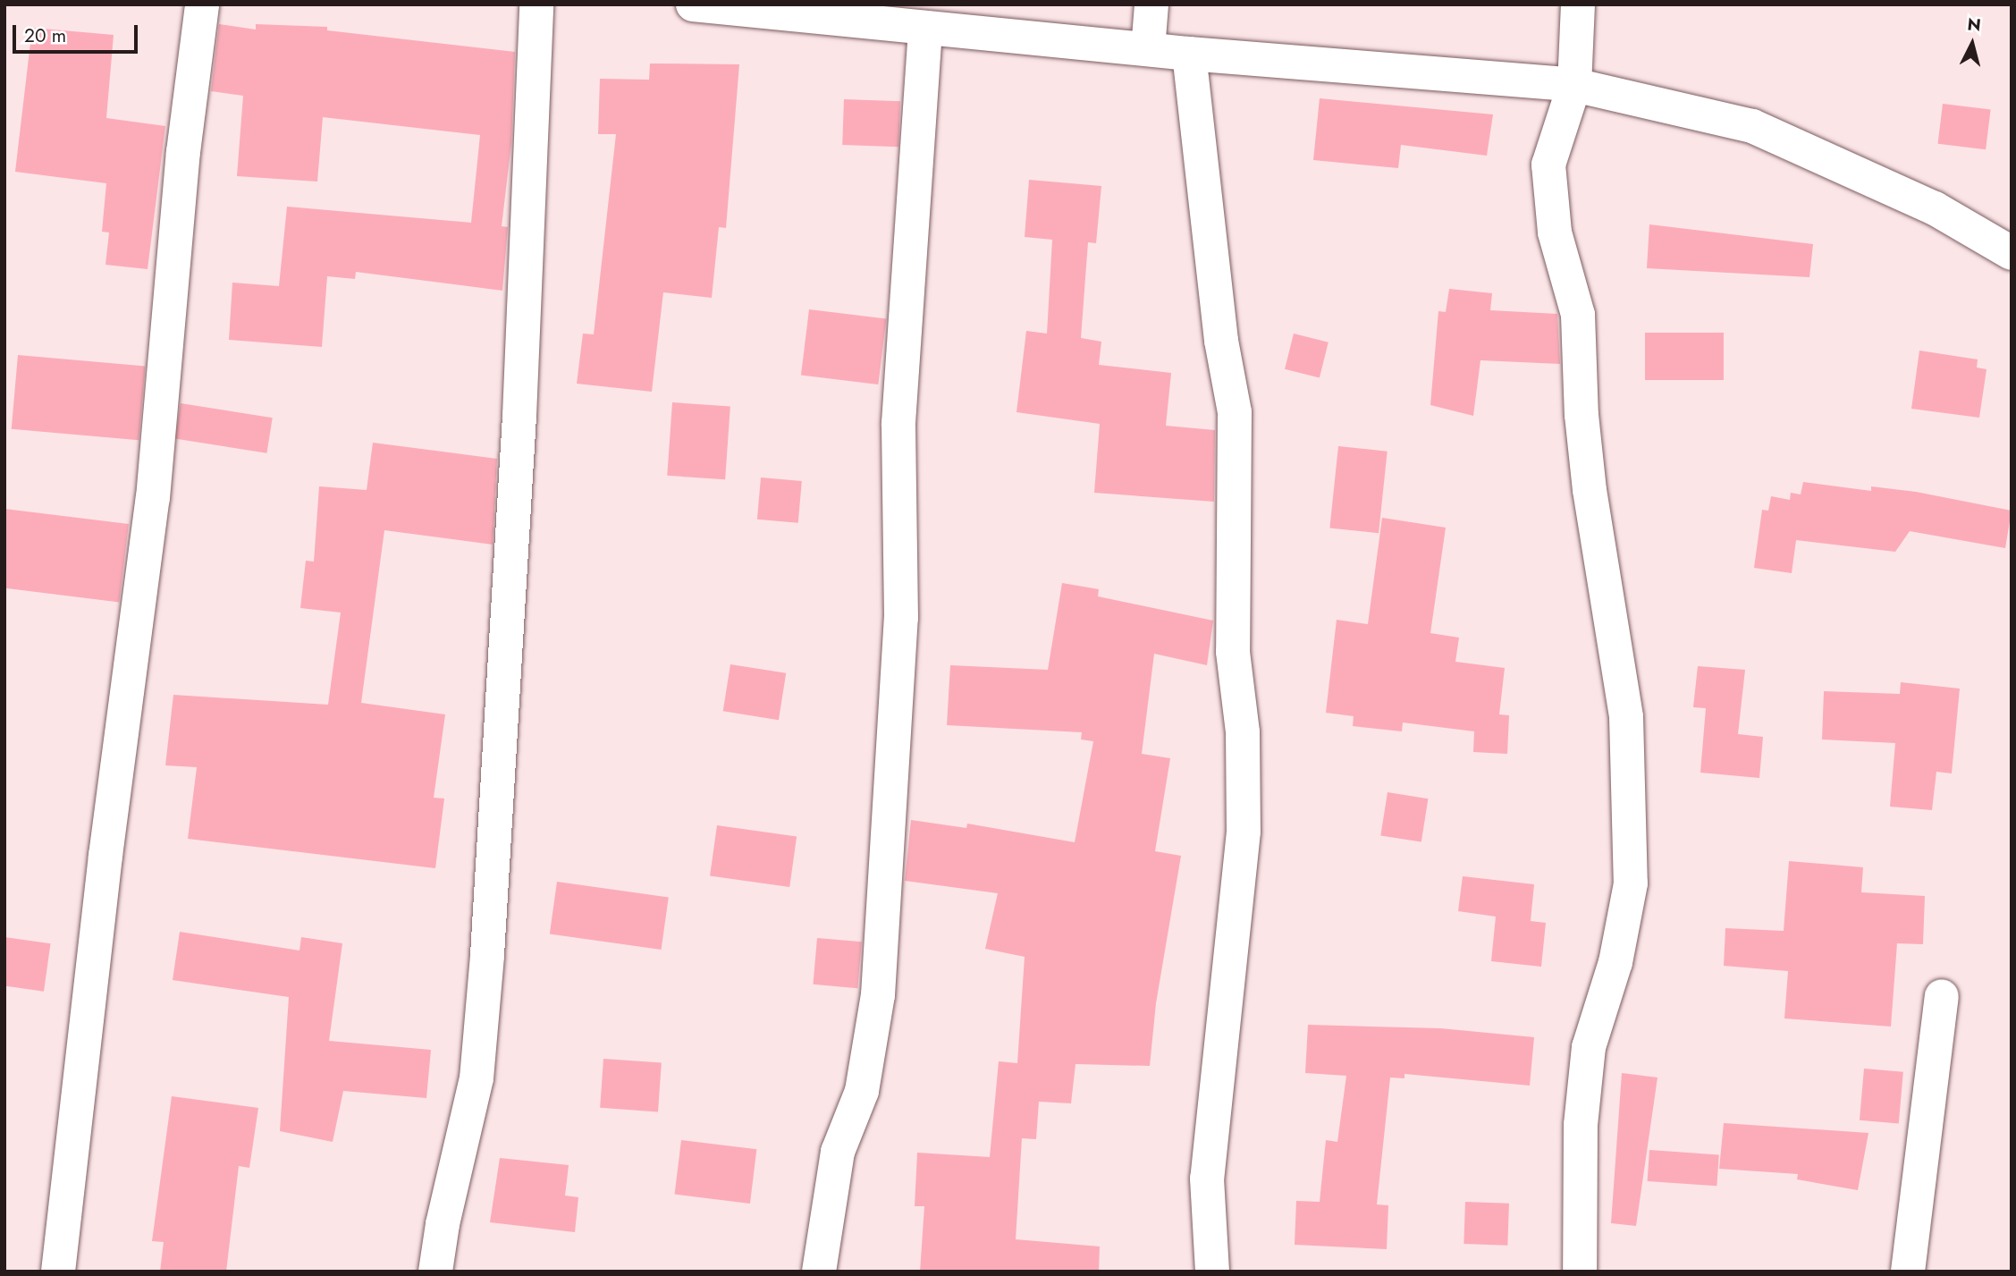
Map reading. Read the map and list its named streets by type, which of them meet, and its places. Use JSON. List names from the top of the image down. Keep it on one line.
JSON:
{"scale_bar":"20 m","north":"top"}
